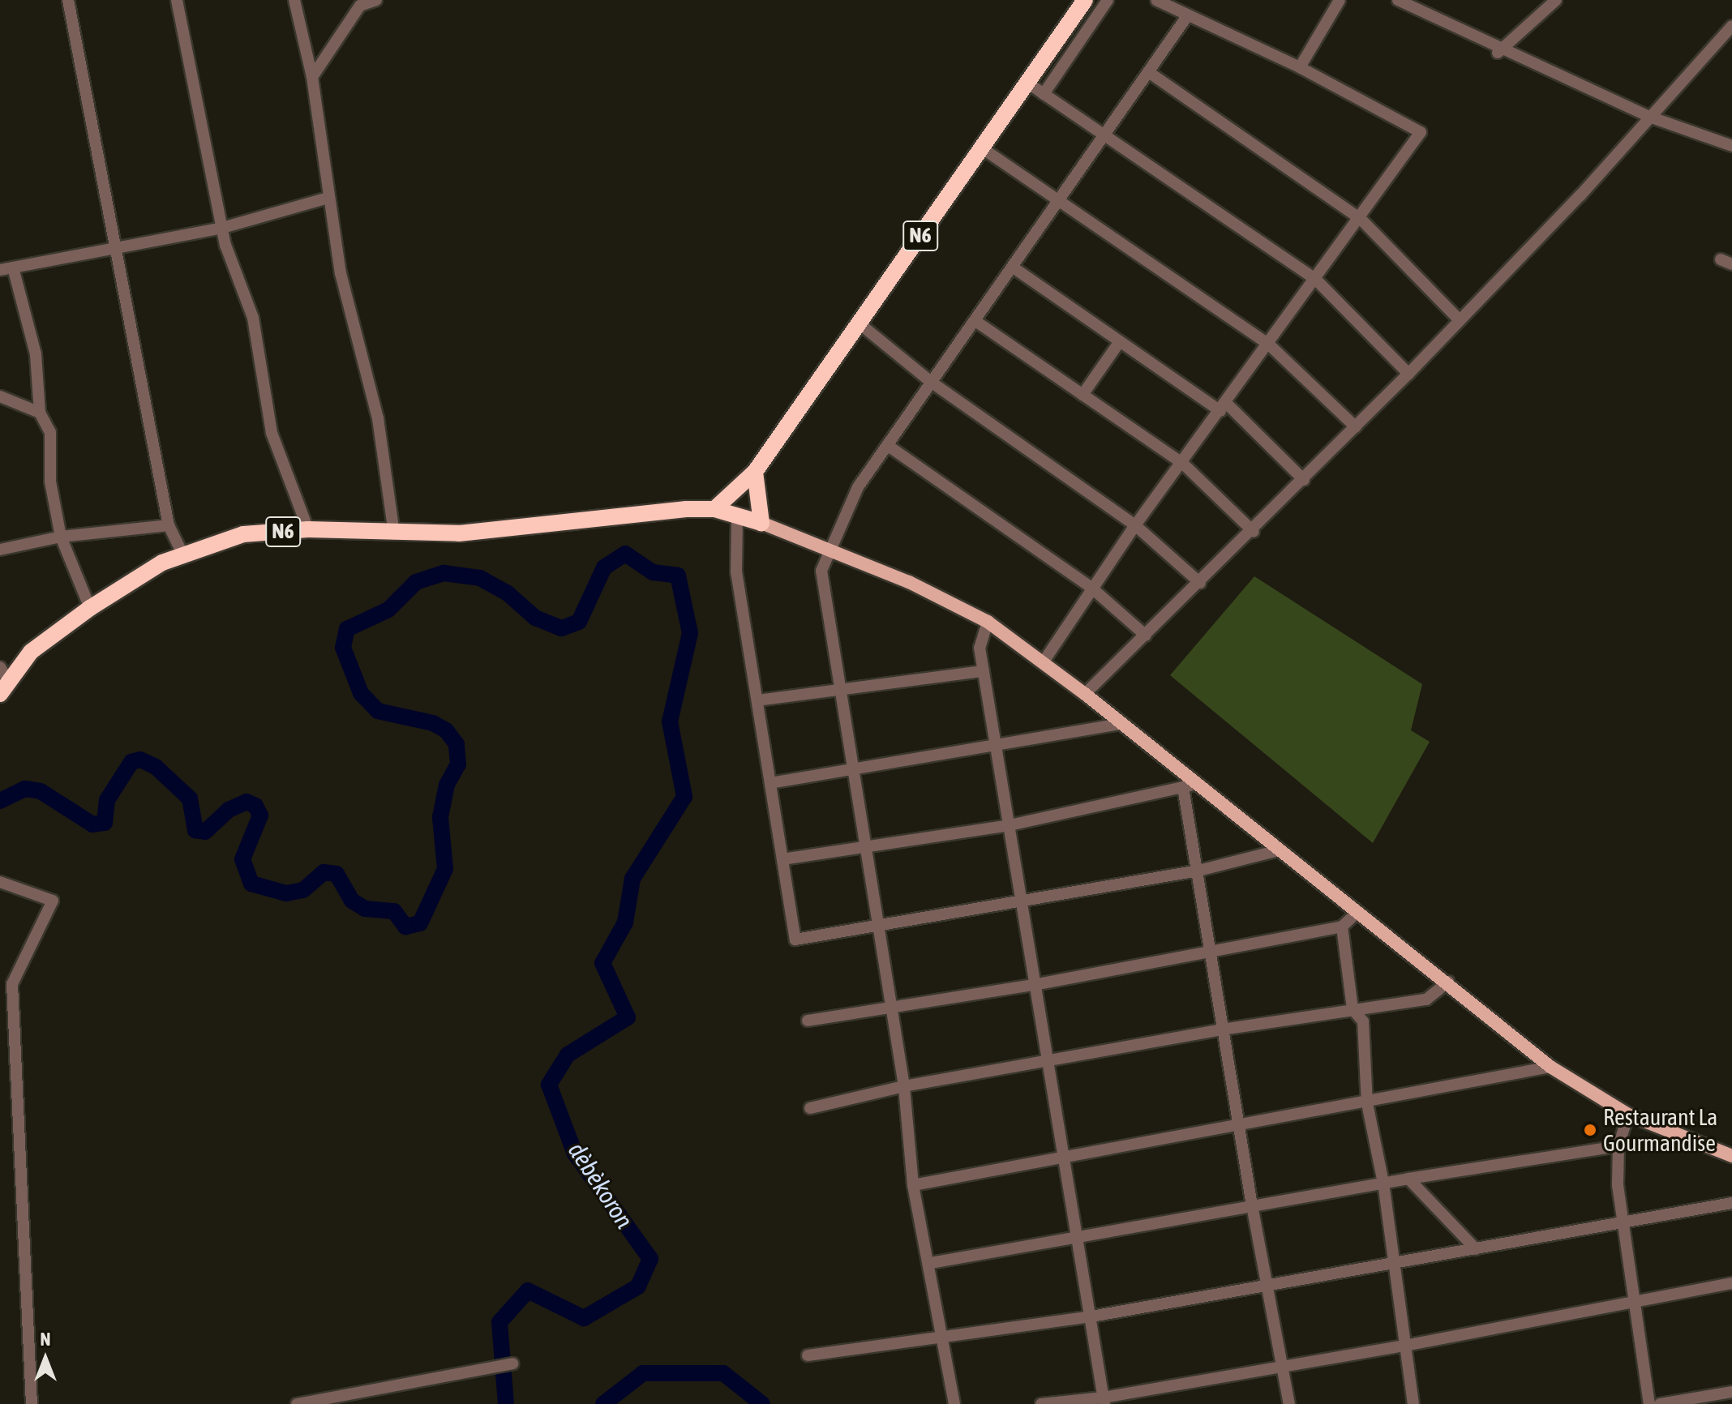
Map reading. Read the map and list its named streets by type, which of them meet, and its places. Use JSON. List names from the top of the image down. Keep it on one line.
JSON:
{"streets":{"highway":["N6"]},"water":["dèbèkoron"],"places":["Restaurant La Gourmandise"],"north":"top"}
